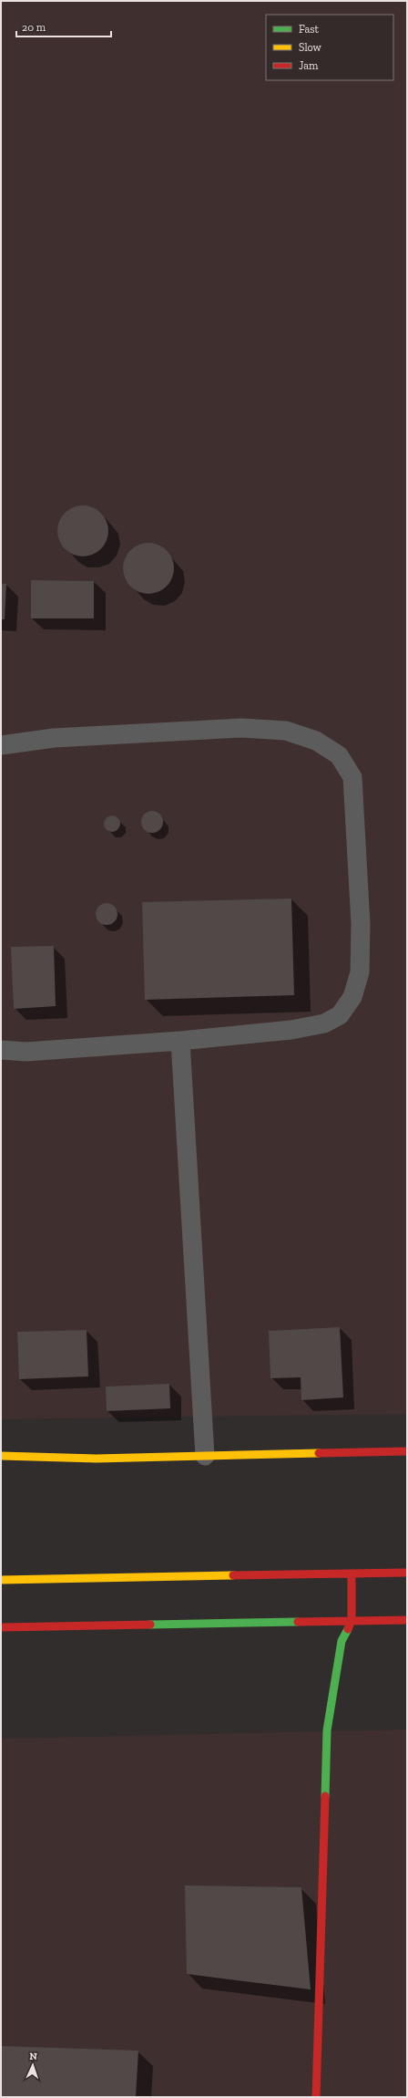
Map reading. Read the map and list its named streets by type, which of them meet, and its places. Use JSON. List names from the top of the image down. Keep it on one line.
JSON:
{"legend":["Fast","Slow","Jam"],"scale_bar":"20 m","north":"top"}
